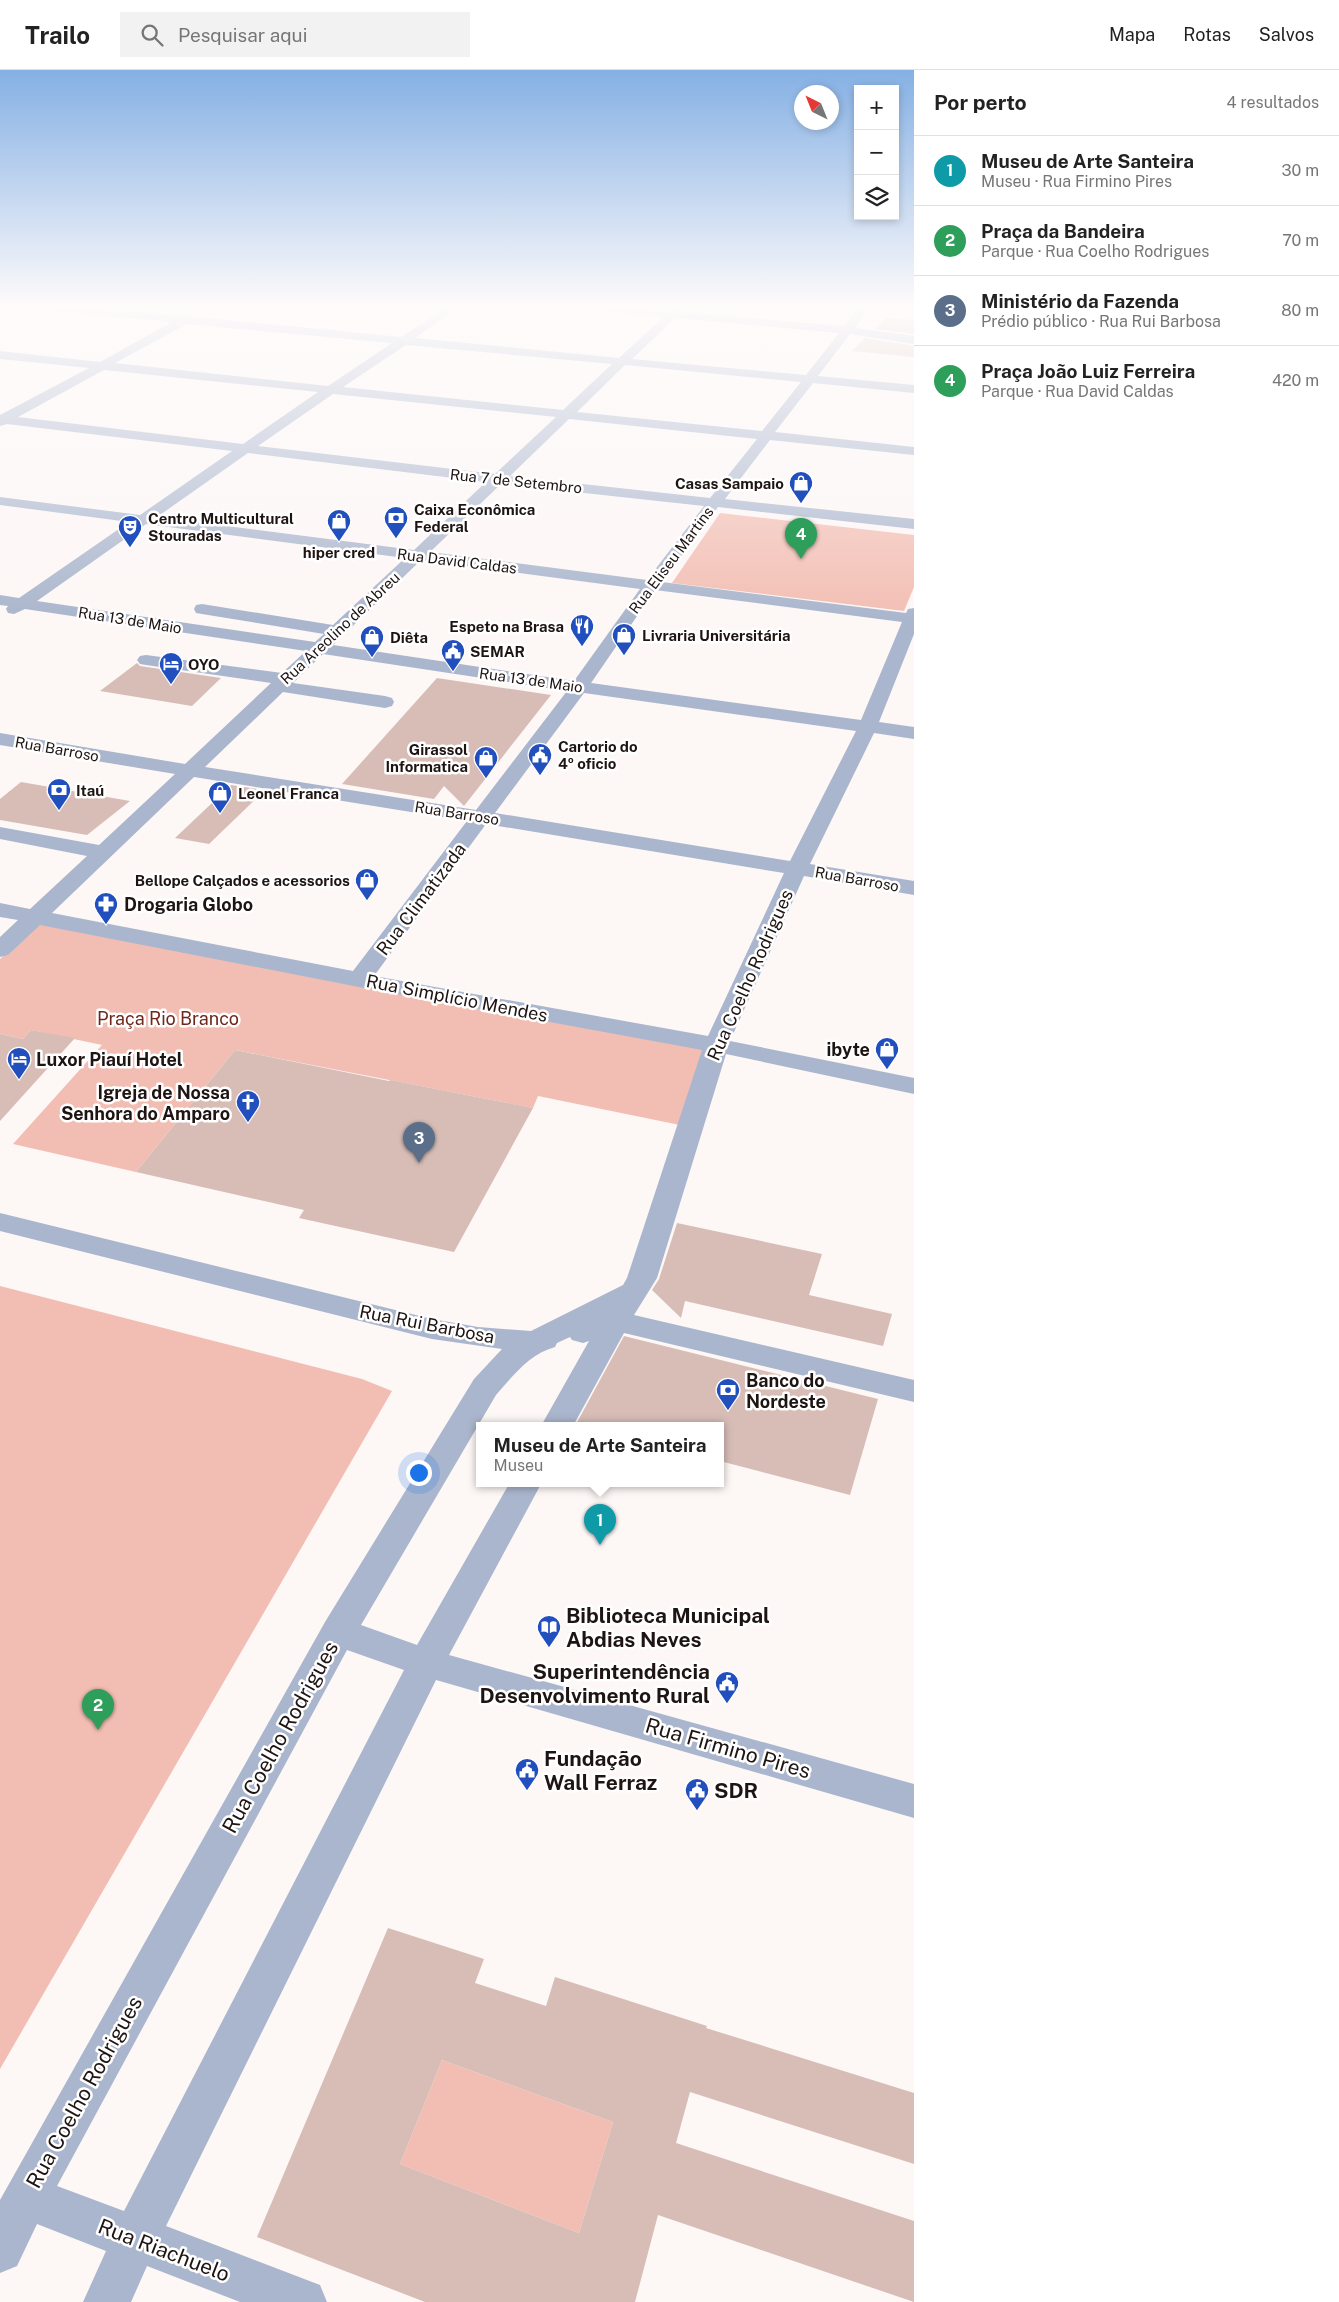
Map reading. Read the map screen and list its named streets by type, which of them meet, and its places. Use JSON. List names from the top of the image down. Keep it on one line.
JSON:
{"streets":{"street":["Rua 7 de Setembro","Rua Eliseu Martins","Rua David Caldas","Rua 13 de Maio","Rua Areolino de Abreu","Rua Barroso","Rua Climatizada","Rua Coelho Rodrigues","Rua Simplício Mendes","Rua Rui Barbosa","Rua Firmino Pires","Rua Riachuelo"]},"crossings":[["Rua 7 de Setembro","Rua Eliseu Martins"],["Rua 7 de Setembro","Rua Areolino de Abreu"],["Rua Eliseu Martins","Rua David Caldas"],["Rua Eliseu Martins","Rua 13 de Maio"],["Rua Eliseu Martins","Rua Barroso"],["Rua Eliseu Martins","Rua Climatizada"],["Rua David Caldas","Rua Areolino de Abreu"],["Rua David Caldas","Rua Coelho Rodrigues"],["Rua 13 de Maio","Rua Areolino de Abreu"],["Rua 13 de Maio","Rua Coelho Rodrigues"],["Rua Areolino de Abreu","Rua Barroso"],["Rua Areolino de Abreu","Rua Simplício Mendes"],["Rua Barroso","Rua Climatizada"],["Rua Barroso","Rua Coelho Rodrigues"],["Rua Climatizada","Rua Simplício Mendes"],["Rua Coelho Rodrigues","Rua Simplício Mendes"],["Rua Coelho Rodrigues","Rua Rui Barbosa"],["Rua Coelho Rodrigues","Rua Firmino Pires"],["Rua Coelho Rodrigues","Rua Riachuelo"]],"parks":["Praça Rio Branco"],"places":{"shop":["Casas Sampaio","hiper cred","Livraria Universitária","Diêta","Girassol Informatica","Leonel Franca","Bellope Calçados e acessorios","ibyte"],"bank":["Caixa Econômica Federal","Itaú","Banco do Nordeste"],"theatre":["Centro Multicultural Stouradas"],"restaurant":["Espeto na Brasa"],"public building":["SEMAR","Cartorio do 4º oficio","Superintendência Desenvolvimento Rural","Fundação Wall Ferraz","SDR"],"hotel":["OYO","Luxor Piauí Hotel"],"pharmacy":["Drogaria Globo"],"church":["Igreja de Nossa Senhora do Amparo"],"library":["Biblioteca Municipal Abdias Neves"]},"north":"top left","page":{"header":"Trailo","search":"Pesquisar aqui","nav":["Mapa","Rotas","Salvos"],"heading":["Por perto","4 resultados"],"map_buttons":["+","−"],"list":[{"mark":"1","name":"Museu de Arte Santeira","note":"Museu · Rua Firmino Pires","value":"30 m"},{"mark":"2","name":"Praça da Bandeira","note":"Parque · Rua Coelho Rodrigues","value":"70 m"},{"mark":"3","name":"Ministério da Fazenda","note":"Prédio público · Rua Rui Barbosa","value":"80 m"},{"mark":"4","name":"Praça João Luiz Ferreira","note":"Parque · Rua David Caldas","value":"420 m"}],"pins":["4","3","1","2"],"popup":["Museu de Arte Santeira","Museu"]}}
